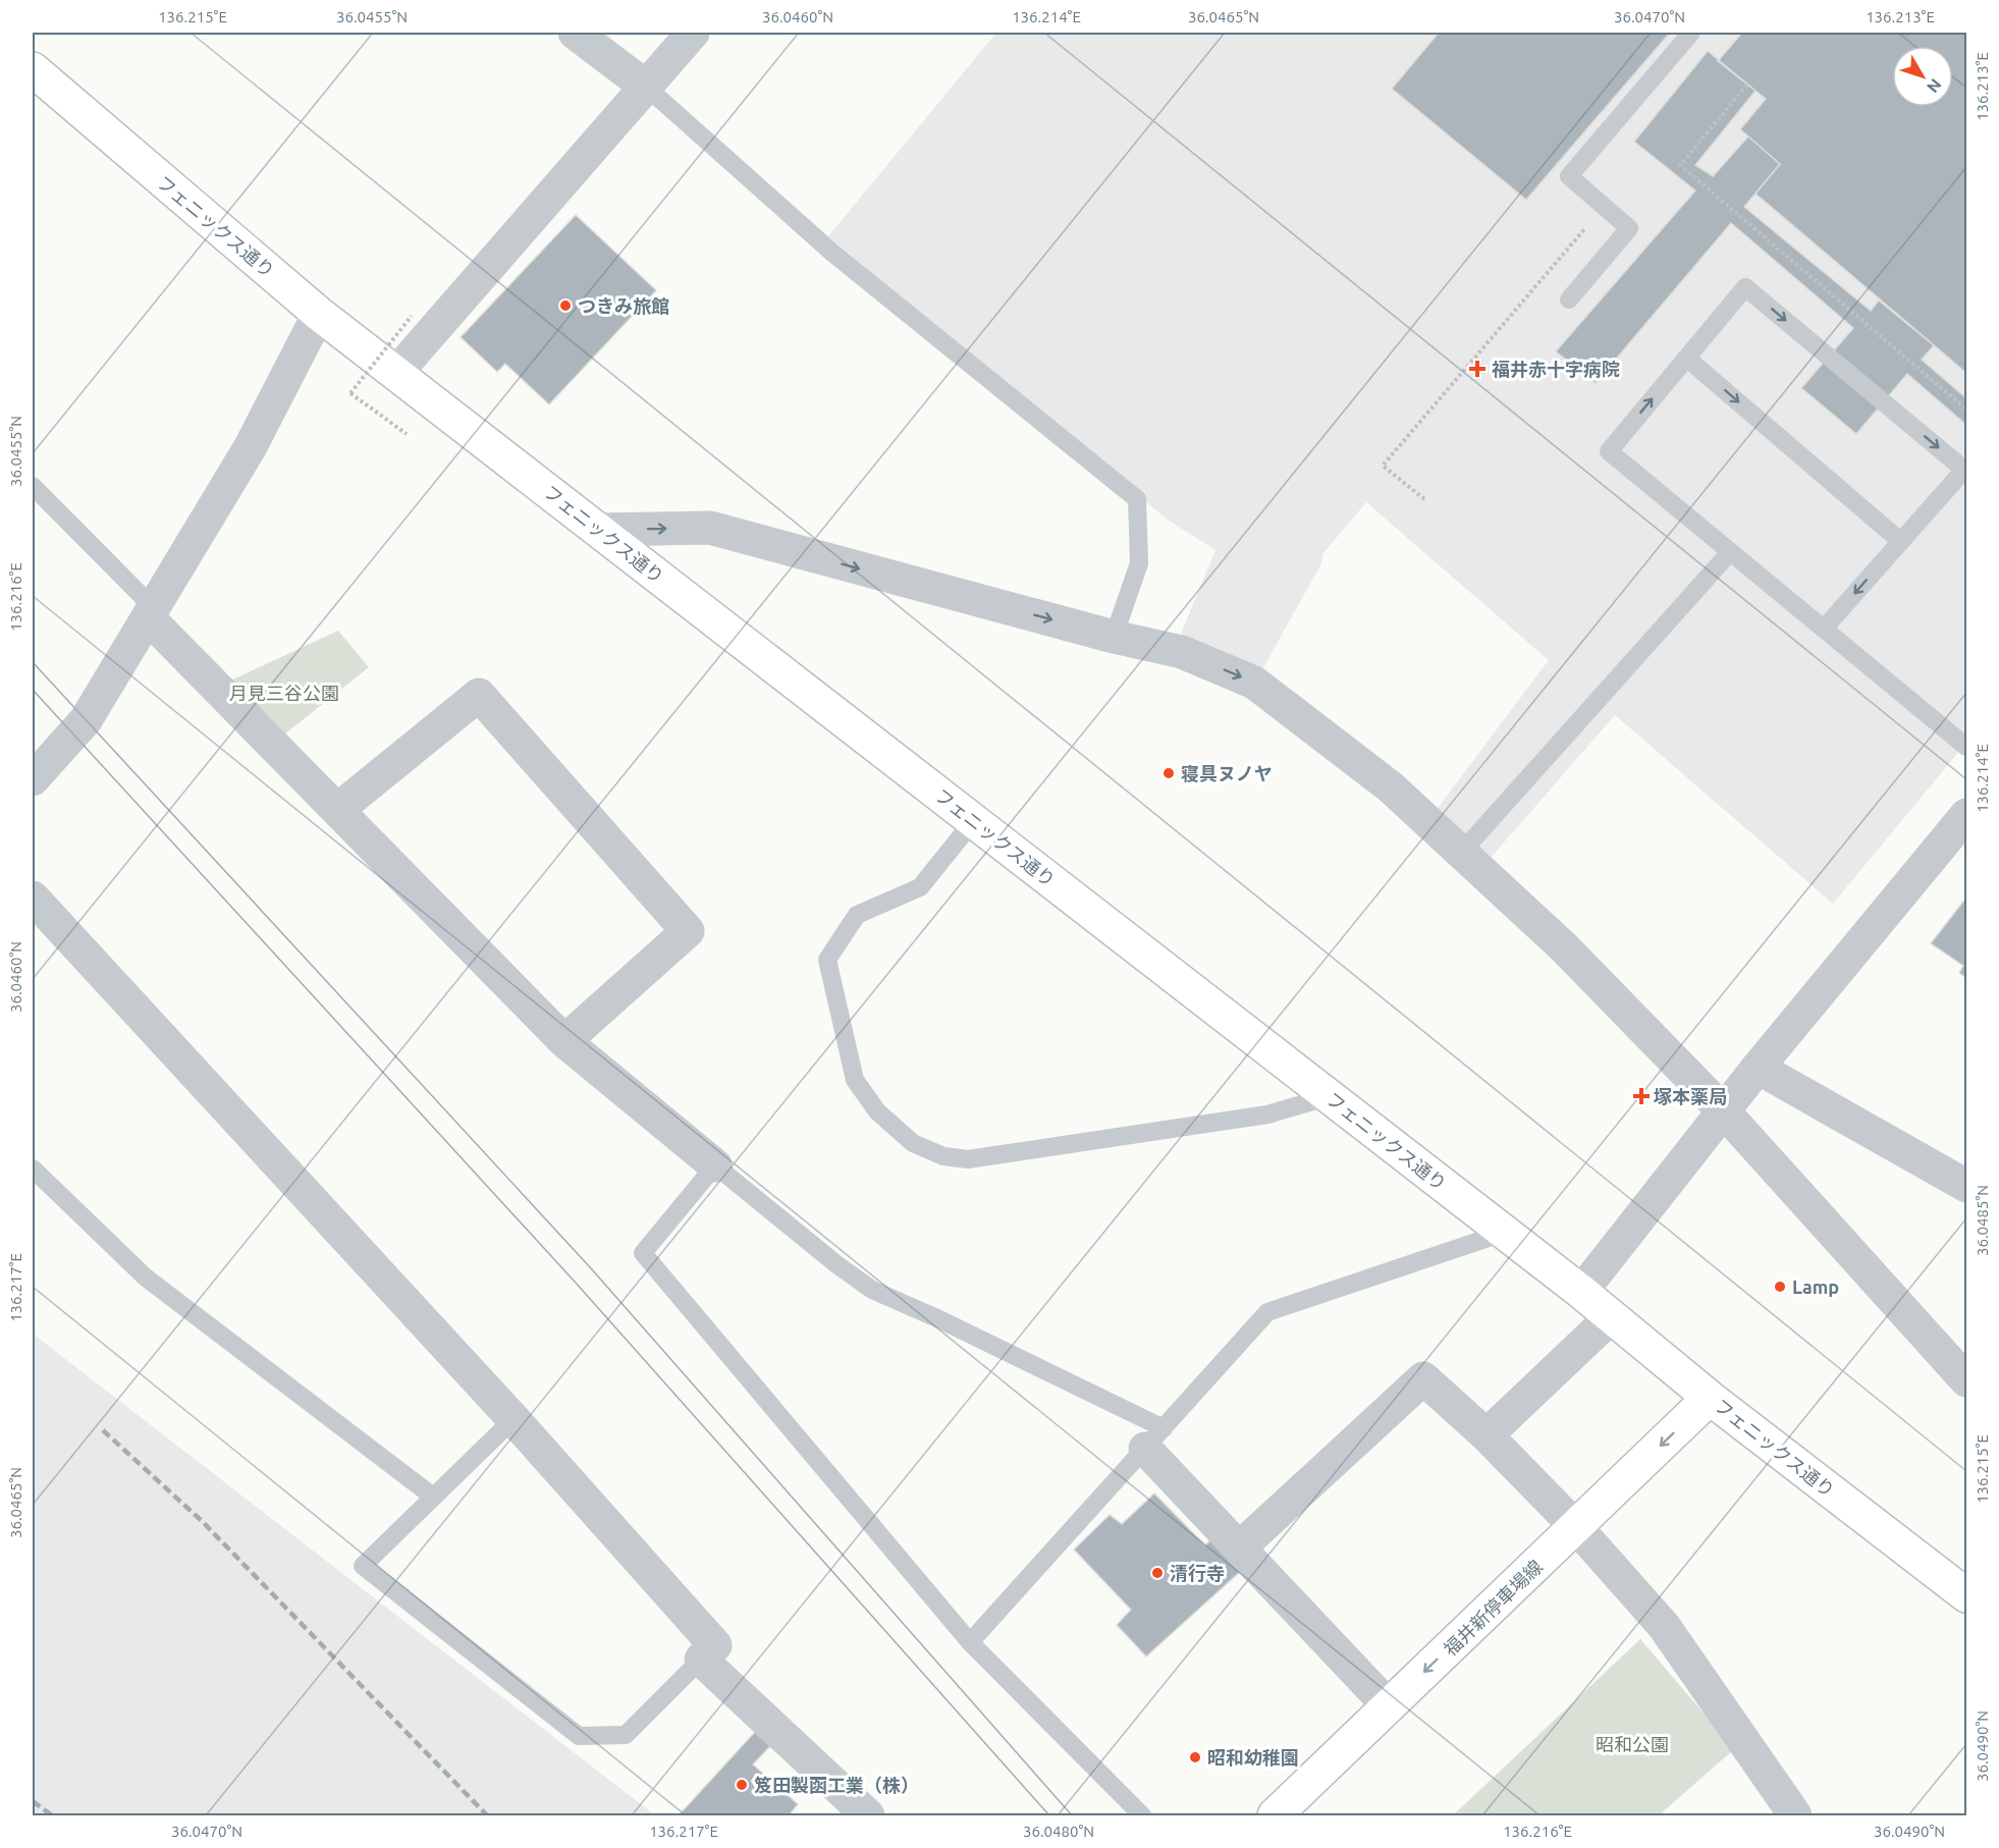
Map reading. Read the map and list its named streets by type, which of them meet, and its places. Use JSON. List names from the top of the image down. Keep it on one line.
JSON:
{"streets":{"main road":["フェニックス通り","福井新停車場線"]},"crossings":[["フェニックス通り","福井新停車場線"]],"one_way":["福井新停車場線"],"parks":["月見三谷公園","昭和公園"],"places":{"other":["つきみ旅館","寝具ヌノヤ","Lamp","清行寺","昭和幼稚園","笈田製函工業（株）"],"health":["福井赤十字病院","塚本薬局"]},"north":"bottom right","coordinates":["136.215°E","36.0455°N","36.0460°N","136.214°E","36.0465°N","36.0470°N","136.213°E","136.216°E","36.0485°N","136.217°E","36.0490°N","36.0480°N"]}
